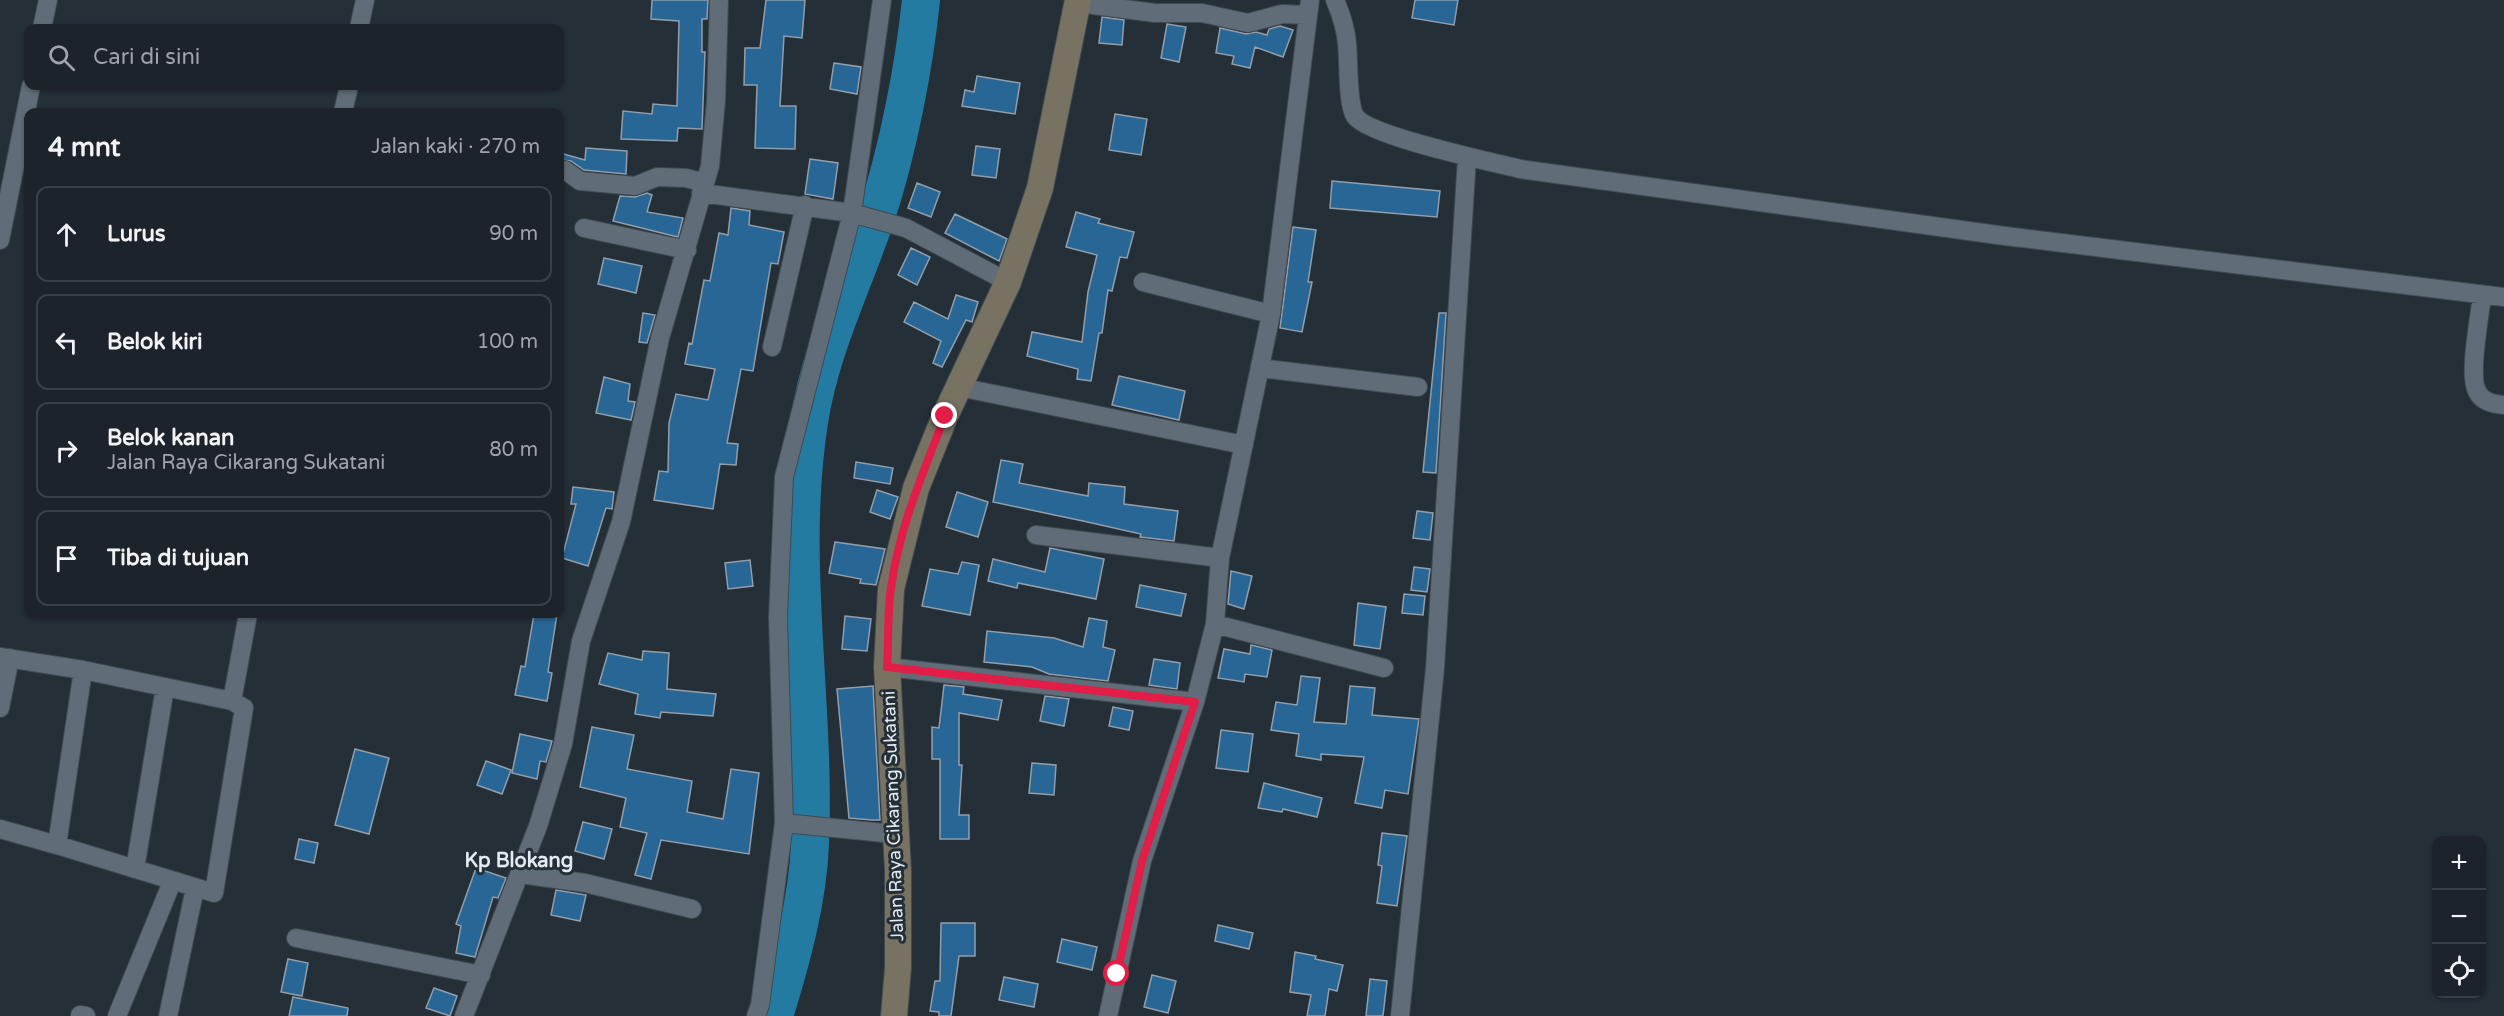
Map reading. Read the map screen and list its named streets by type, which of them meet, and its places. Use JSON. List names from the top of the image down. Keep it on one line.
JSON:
{"streets":{"main road":["Jalan Raya Cikarang Sukatani"]},"districts":["Kp Blokang"],"page":{"search":"Cari di sini","heading":["4 mnt","Jalan kaki · 270 m"],"list":[["Lurus","90 m"],["Belok kiri","100 m"],["Belok kanan","Jalan Raya Cikarang Sukatani","80 m"],"Tiba di tujuan"],"map_buttons":["+","−"]}}
